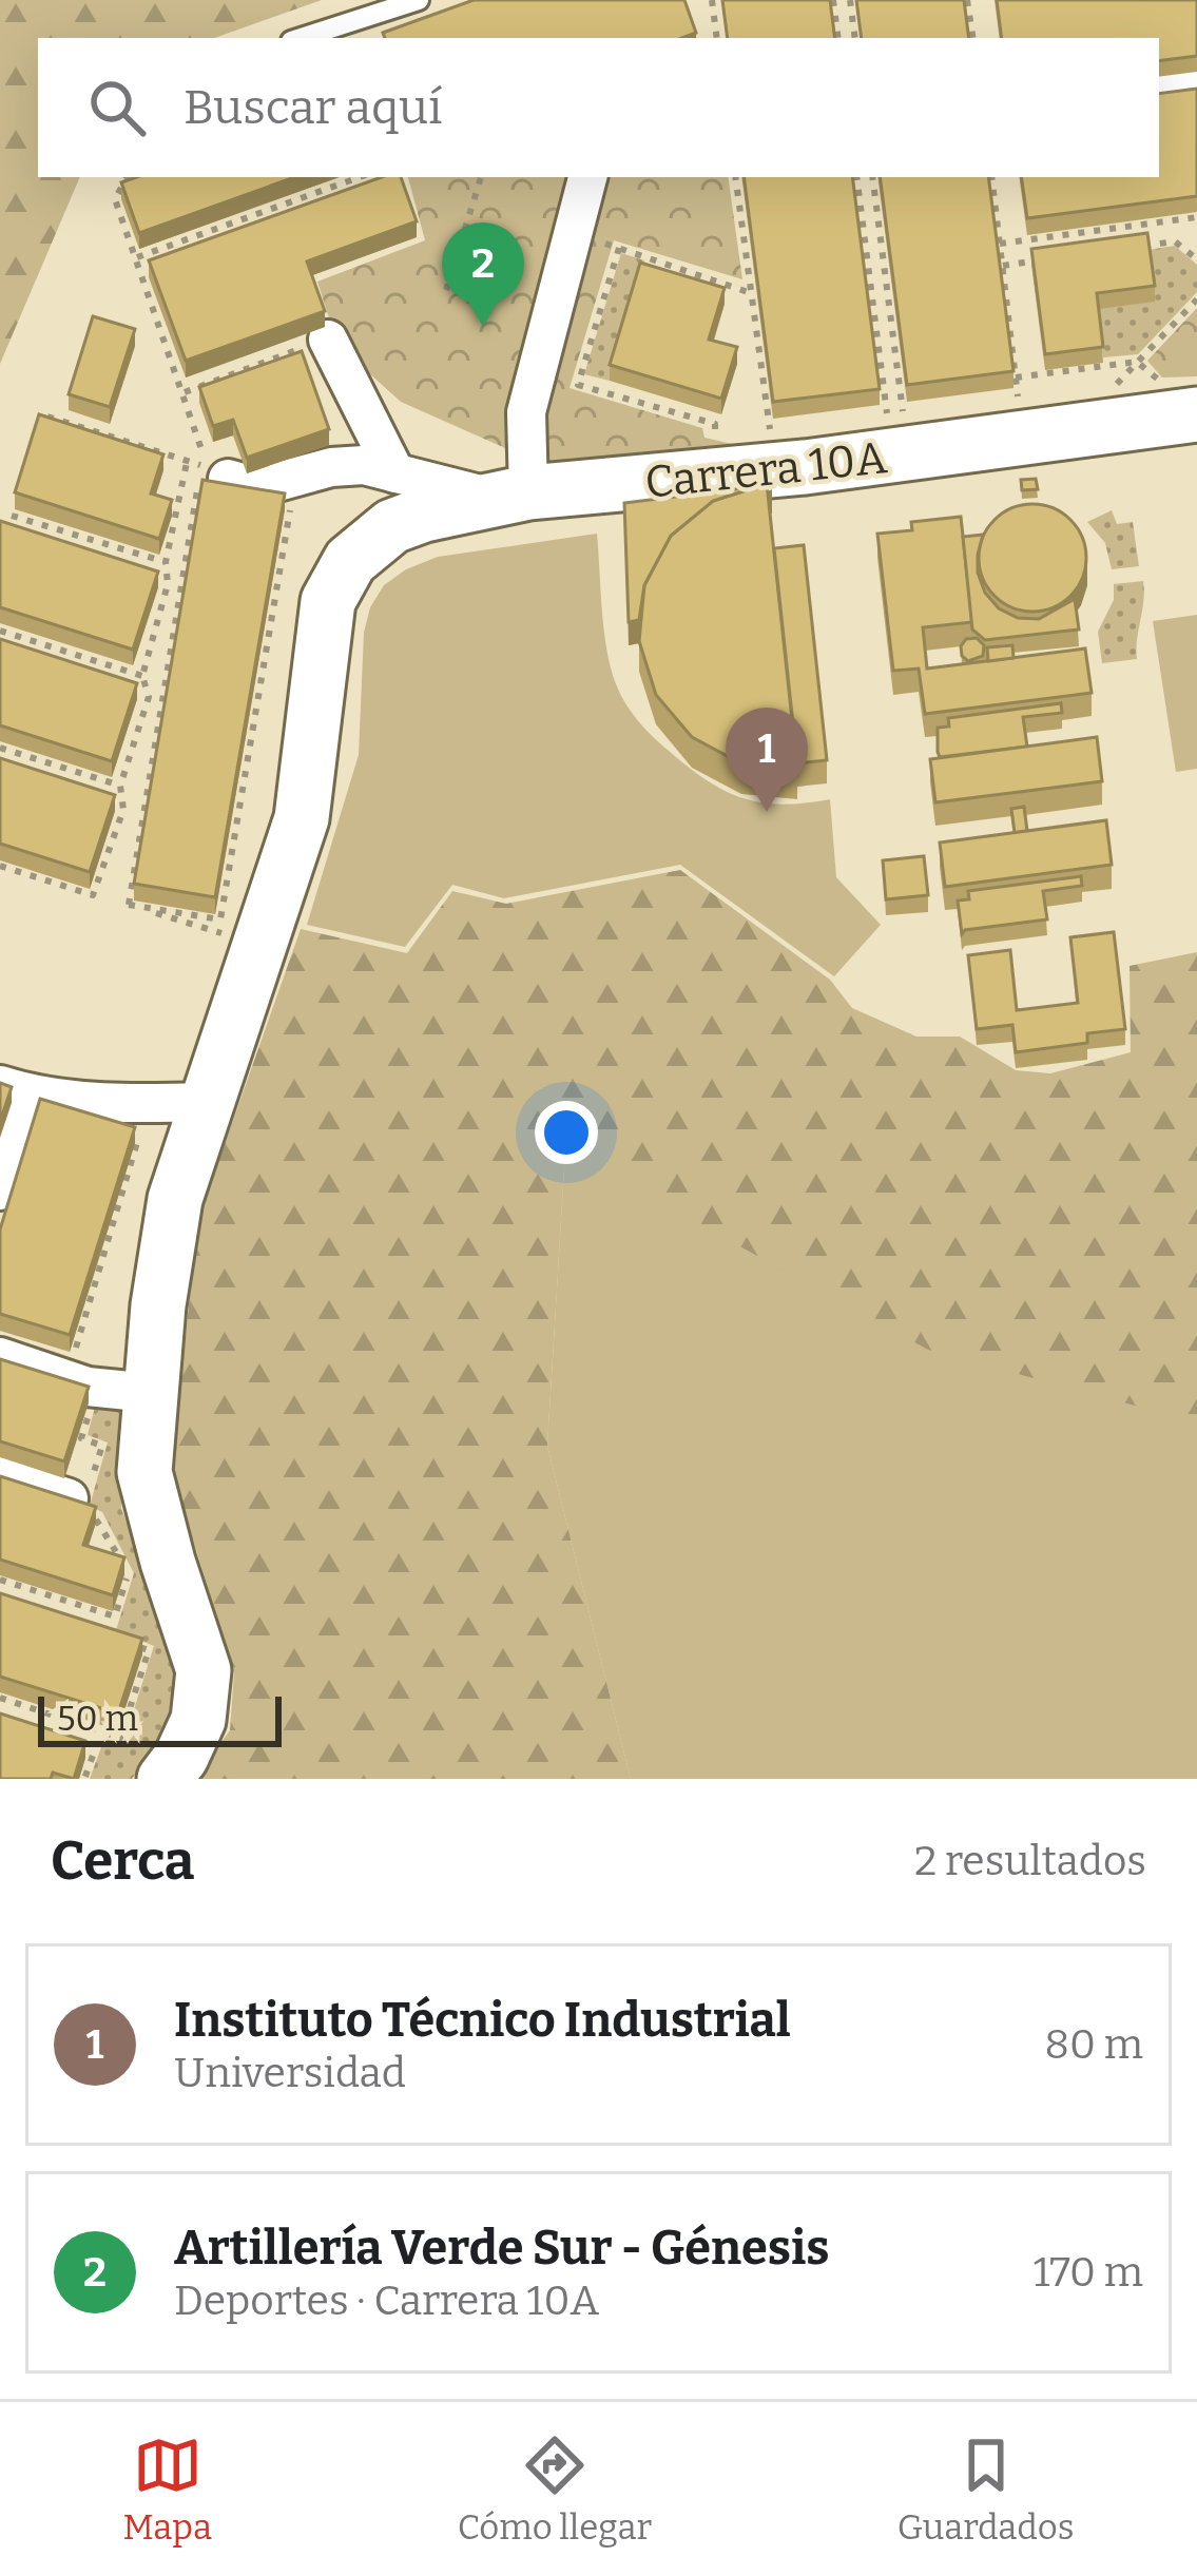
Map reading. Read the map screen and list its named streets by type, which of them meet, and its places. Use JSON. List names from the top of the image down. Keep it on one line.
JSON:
{"streets":{"street":["Carrera 10A"]},"scale_bar":"50 m","page":{"search":"Buscar aquí","pins":["2","1"],"scale":"50 m","heading":["Cerca","2 resultados"],"list":[{"mark":"1","name":"Instituto Técnico Industrial","note":"Universidad","value":"80 m"},{"mark":"2","name":"Artillería Verde Sur - Génesis","note":"Deportes · Carrera 10A","value":"170 m"}],"nav":["Mapa","Cómo llegar","Guardados"]}}
